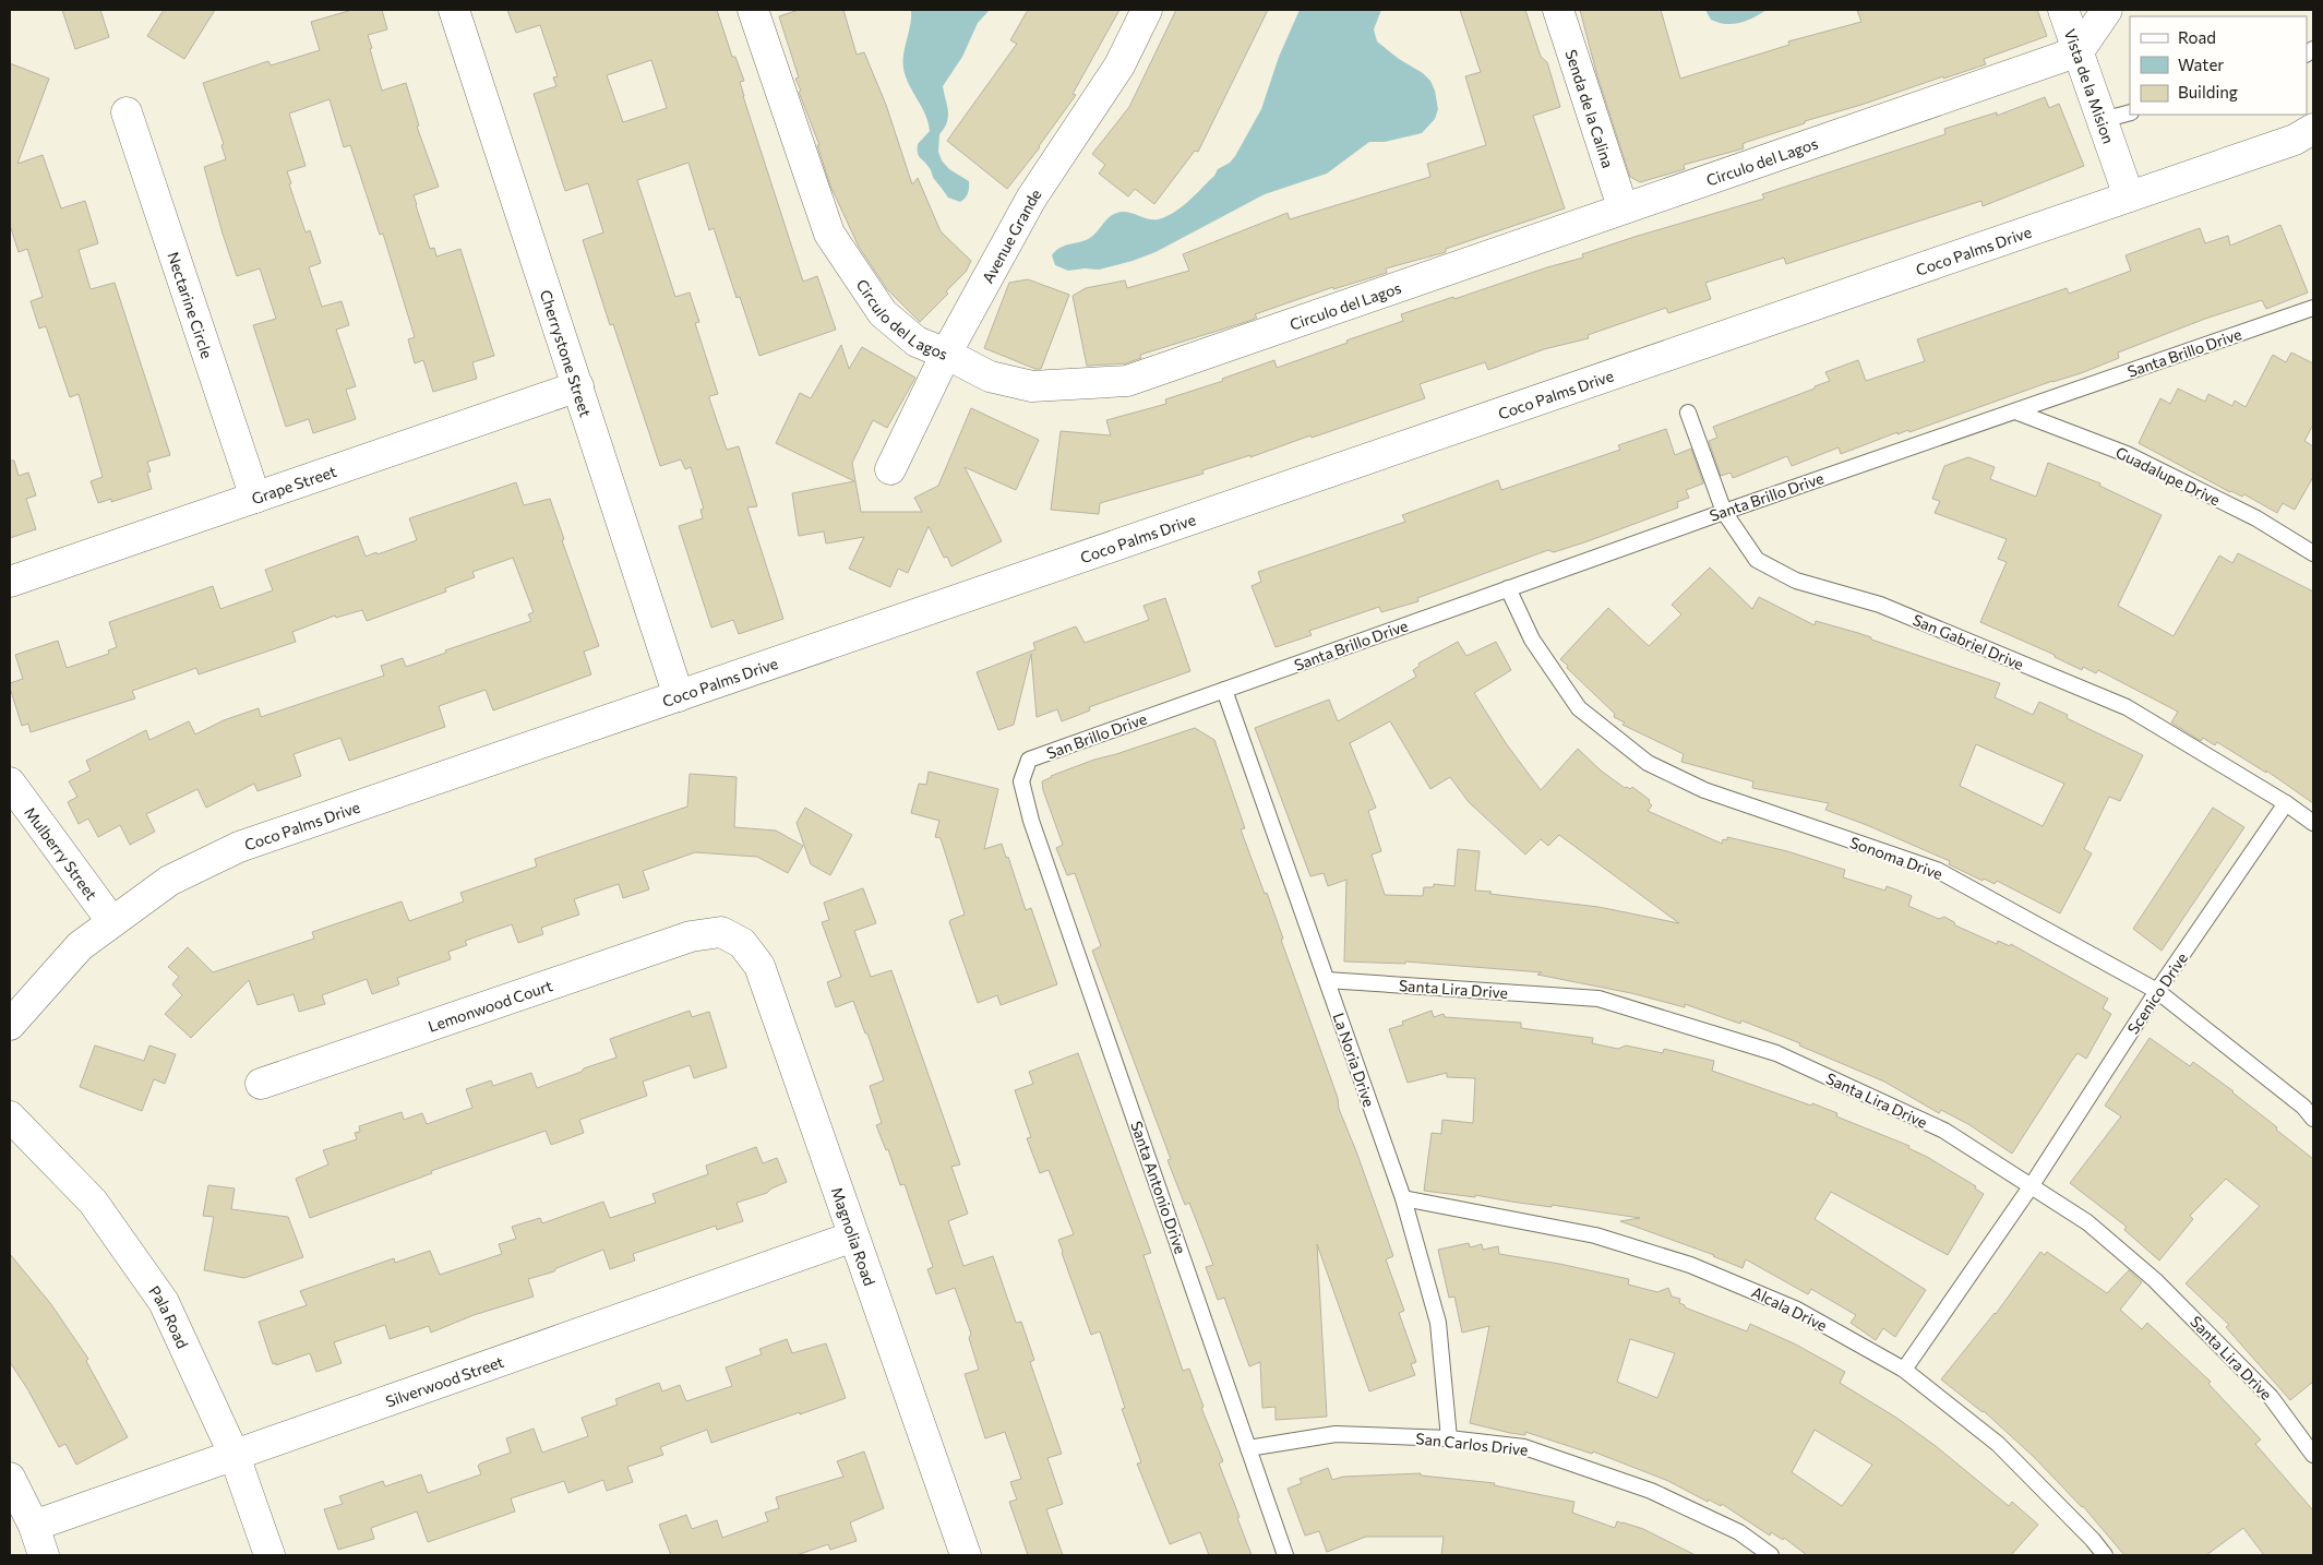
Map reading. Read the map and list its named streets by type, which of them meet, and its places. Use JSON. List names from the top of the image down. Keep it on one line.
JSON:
{"streets":{"street":["Vista de la Mision","Senda de la Calina","Circulo del Lagos","Avenue Grande","Coco Palms Drive","Nectarine Circle","Cherrystone Street","Grape Street","Mulberry Street","Lemonwood Court","Magnolia Road","Pala Road","Silverwood Street"],"lane":["Santa Brillo Drive","Guadalupe Drive","San Gabriel Drive","San Brillo Drive","Sonoma Drive","Santa Lira Drive","Scenico Drive","La Noria Drive","Santa Antonio Drive","Alcala Drive","San Carlos Drive"]},"crossings":[["Vista de la Mision","Circulo del Lagos"],["Vista de la Mision","Coco Palms Drive"],["Senda de la Calina","Circulo del Lagos"],["Circulo del Lagos","Avenue Grande"],["Coco Palms Drive","Cherrystone Street"],["Coco Palms Drive","Mulberry Street"],["Nectarine Circle","Grape Street"],["Cherrystone Street","Grape Street"],["Santa Brillo Drive","Guadalupe Drive"],["Santa Brillo Drive","San Gabriel Drive"],["Santa Brillo Drive","San Brillo Drive"],["Santa Brillo Drive","Sonoma Drive"],["Santa Brillo Drive","La Noria Drive"],["San Gabriel Drive","Scenico Drive"],["San Brillo Drive","La Noria Drive"],["San Brillo Drive","Santa Antonio Drive"],["Sonoma Drive","Scenico Drive"],["Santa Lira Drive","Scenico Drive"],["Santa Lira Drive","La Noria Drive"],["Scenico Drive","Alcala Drive"],["Lemonwood Court","Magnolia Road"],["La Noria Drive","Alcala Drive"],["La Noria Drive","San Carlos Drive"],["Santa Antonio Drive","San Carlos Drive"],["Magnolia Road","Silverwood Street"],["Pala Road","Silverwood Street"]],"legend":["Road","Water","Building"]}
